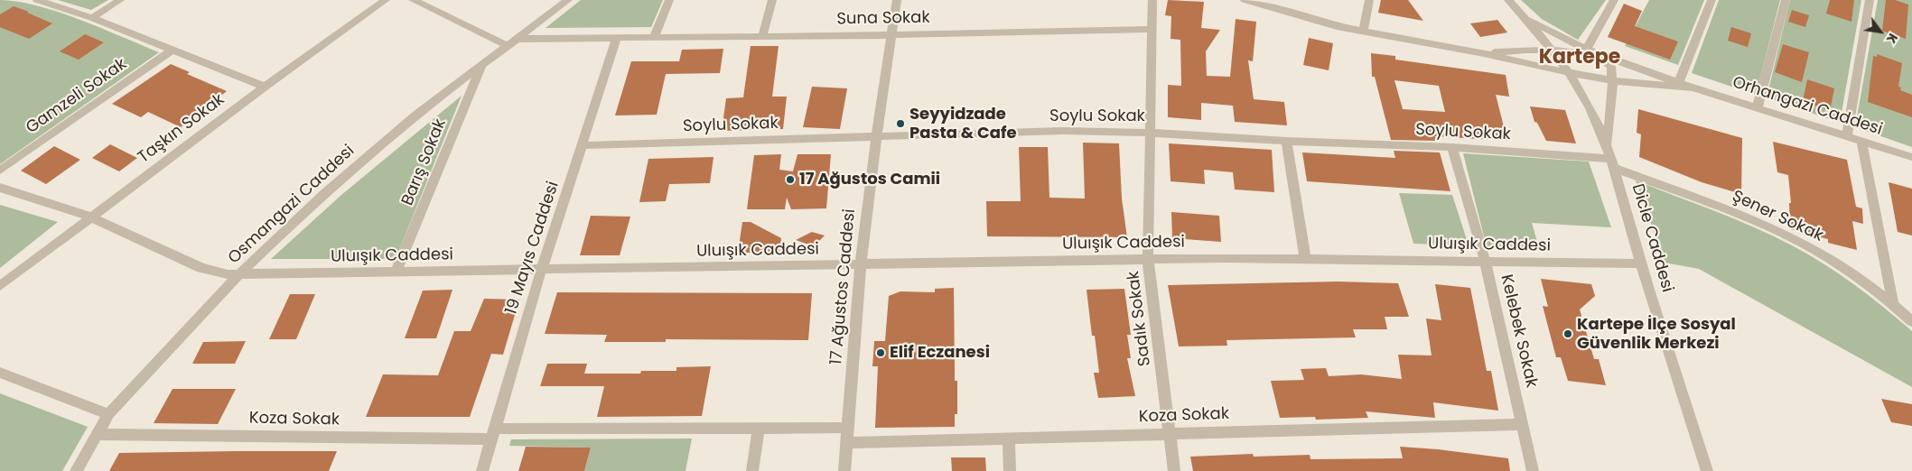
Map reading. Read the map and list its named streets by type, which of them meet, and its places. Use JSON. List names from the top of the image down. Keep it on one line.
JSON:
{"streets":{"street":["Suna Sokak","Gamzeli Sokak","Orhangazi Caddesi","Soylu Sokak","Taşkın Sokak","Barış Sokak","Osmangazi Caddesi","Şener Sokak","Dicle Caddesi","Uluışık Caddesi","19 Mayıs Caddesi","17 Ağustos Caddesi","Sadık Sokak","Kelebek Sokak","Koza Sokak"]},"crossings":[["Suna Sokak","Osmangazi Caddesi"],["Suna Sokak","19 Mayıs Caddesi"],["Suna Sokak","17 Ağustos Caddesi"],["Suna Sokak","Sadık Sokak"],["Soylu Sokak","Şener Sokak"],["Soylu Sokak","Dicle Caddesi"],["Soylu Sokak","19 Mayıs Caddesi"],["Soylu Sokak","17 Ağustos Caddesi"],["Soylu Sokak","Sadık Sokak"],["Soylu Sokak","Kelebek Sokak"],["Taşkın Sokak","Uluışık Caddesi"],["Barış Sokak","Osmangazi Caddesi"],["Barış Sokak","Uluışık Caddesi"],["Osmangazi Caddesi","Uluışık Caddesi"],["Osmangazi Caddesi","Koza Sokak"],["Şener Sokak","Dicle Caddesi"],["Dicle Caddesi","Uluışık Caddesi"],["Uluışık Caddesi","19 Mayıs Caddesi"],["Uluışık Caddesi","17 Ağustos Caddesi"],["Uluışık Caddesi","Sadık Sokak"],["Uluışık Caddesi","Kelebek Sokak"],["19 Mayıs Caddesi","Koza Sokak"],["17 Ağustos Caddesi","Koza Sokak"],["Sadık Sokak","Koza Sokak"],["Kelebek Sokak","Koza Sokak"]],"districts":["Kartepe"],"places":["Seyyidzade Pasta & Cafe","17 Ağustos Camii","Kartepe İlçe Sosyal Güvenlik Merkezi","Elif Eczanesi"],"north":"bottom right"}
